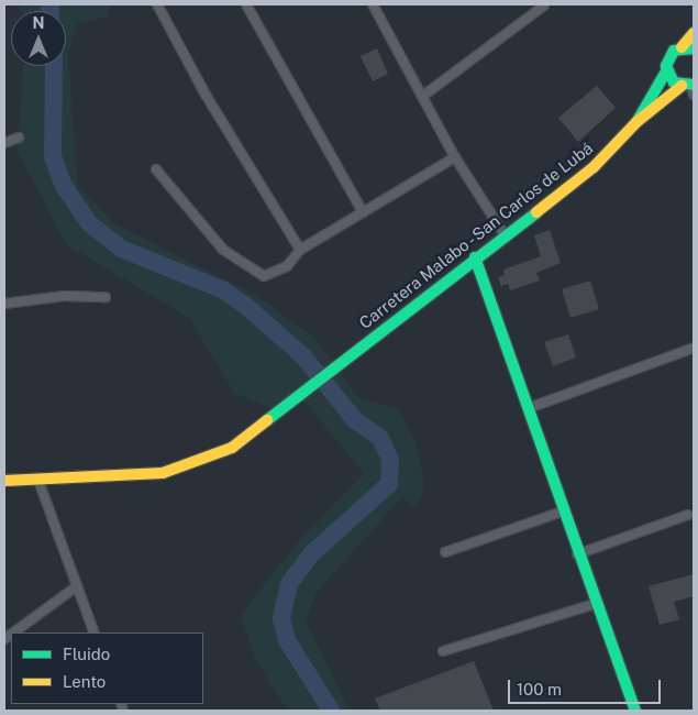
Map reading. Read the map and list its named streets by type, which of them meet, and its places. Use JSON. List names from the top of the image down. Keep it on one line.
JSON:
{"streets":{"main road":["Carretera Malabo - San Carlos de Lubá"]},"legend":["Fluido","Lento"],"scale_bar":"100 m","north":"top"}
